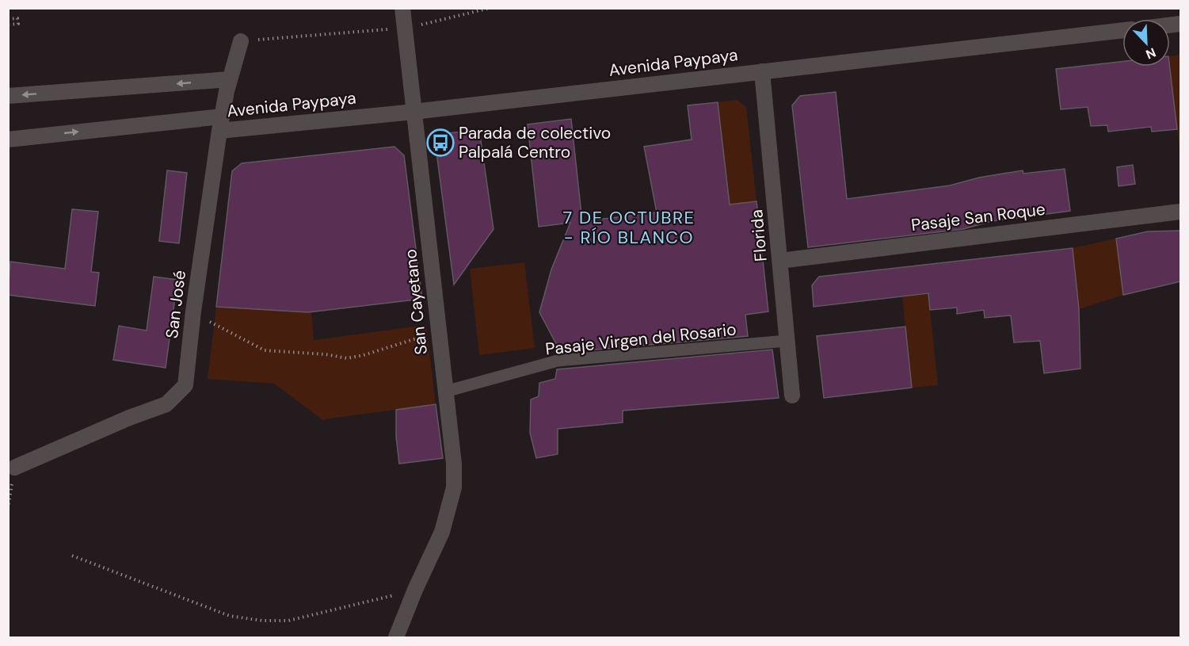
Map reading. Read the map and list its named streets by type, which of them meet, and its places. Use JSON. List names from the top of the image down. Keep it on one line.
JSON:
{"streets":{"street":["Avenida Paypaya","Pasaje San Roque","Florida","San Cayetano","San José","Pasaje Virgen del Rosario"]},"crossings":[["Avenida Paypaya","Florida"],["Avenida Paypaya","San Cayetano"],["Avenida Paypaya","San José"],["Pasaje San Roque","Florida"],["Florida","Pasaje Virgen del Rosario"],["San Cayetano","Pasaje Virgen del Rosario"]],"districts":["7 DE OCTUBRE - RÍO BLANCO"],"places":{"bus stop":["Parada de colectivo Palpalá Centro"]},"north":"bottom right"}
